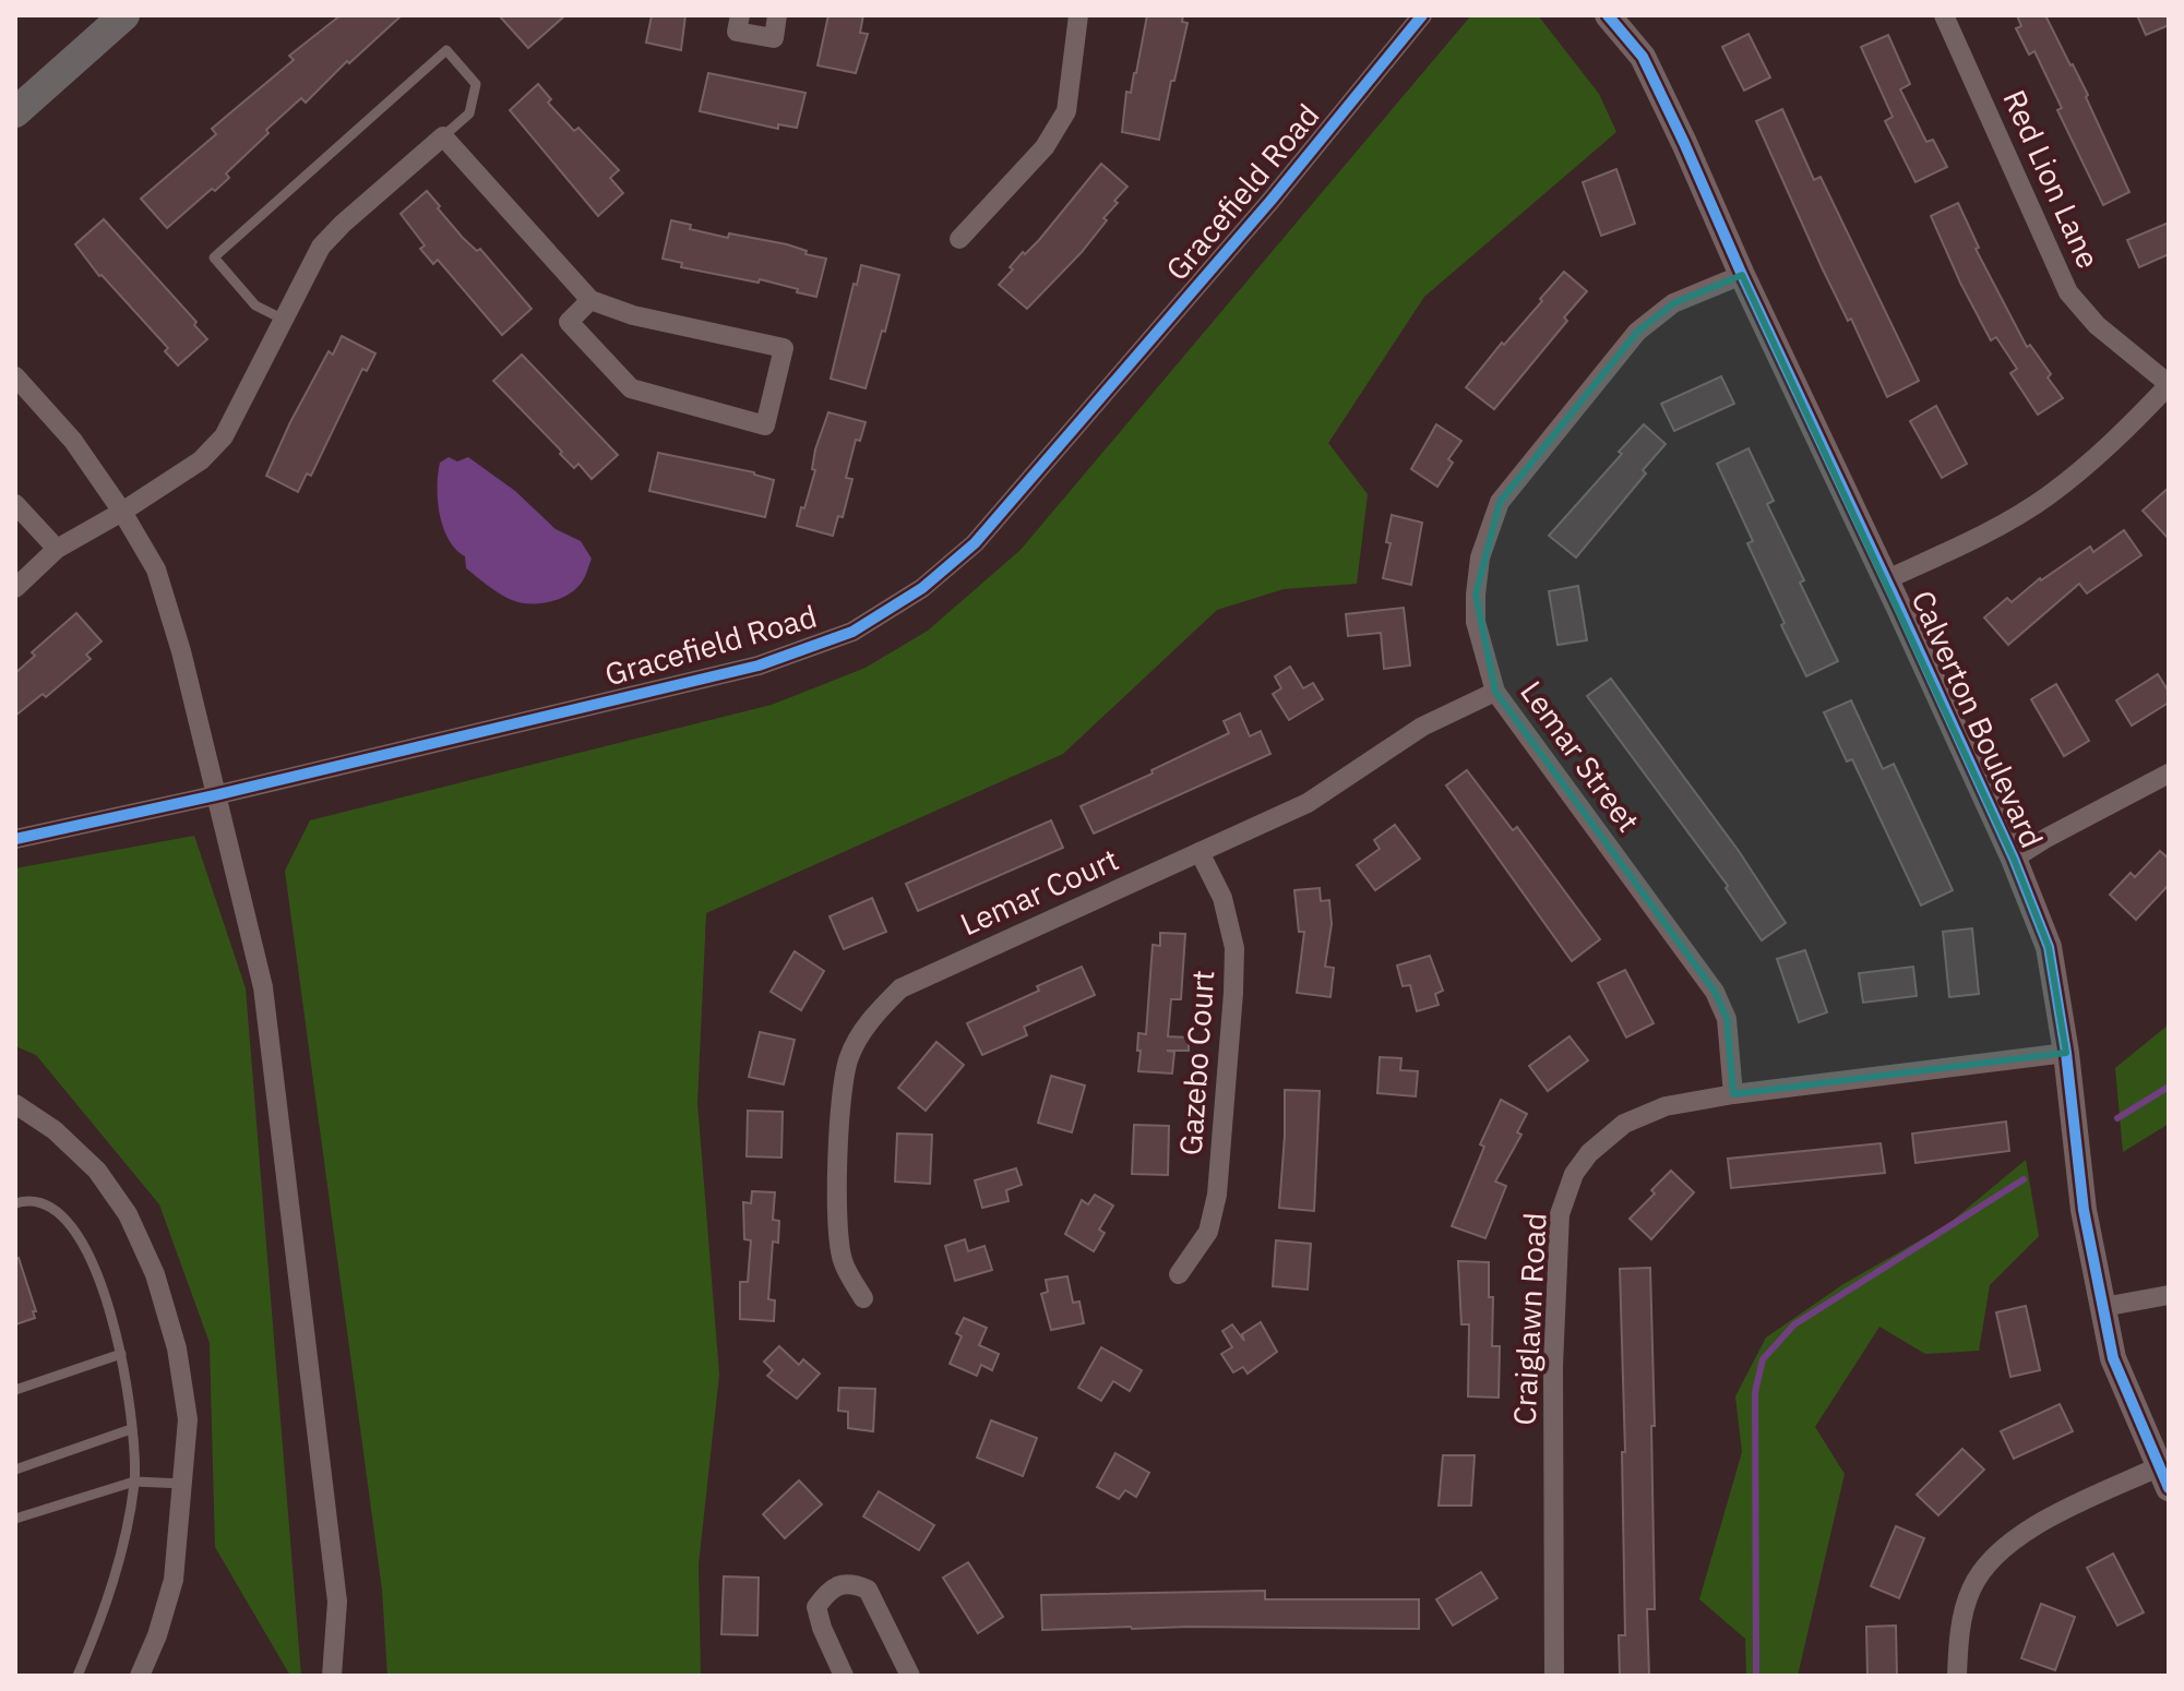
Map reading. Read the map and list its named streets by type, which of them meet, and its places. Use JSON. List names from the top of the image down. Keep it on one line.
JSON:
{"streets":{"street":["Red Lion Lane","Gracefield Road","Calverton Boulevard","Lemar Street","Lemar Court","Gazebo Court","Craiglawn Road"]},"crossings":[["Calverton Boulevard","Lemar Street"],["Calverton Boulevard","Craiglawn Road"],["Lemar Street","Lemar Court"],["Lemar Street","Craiglawn Road"],["Lemar Court","Gazebo Court"]]}
